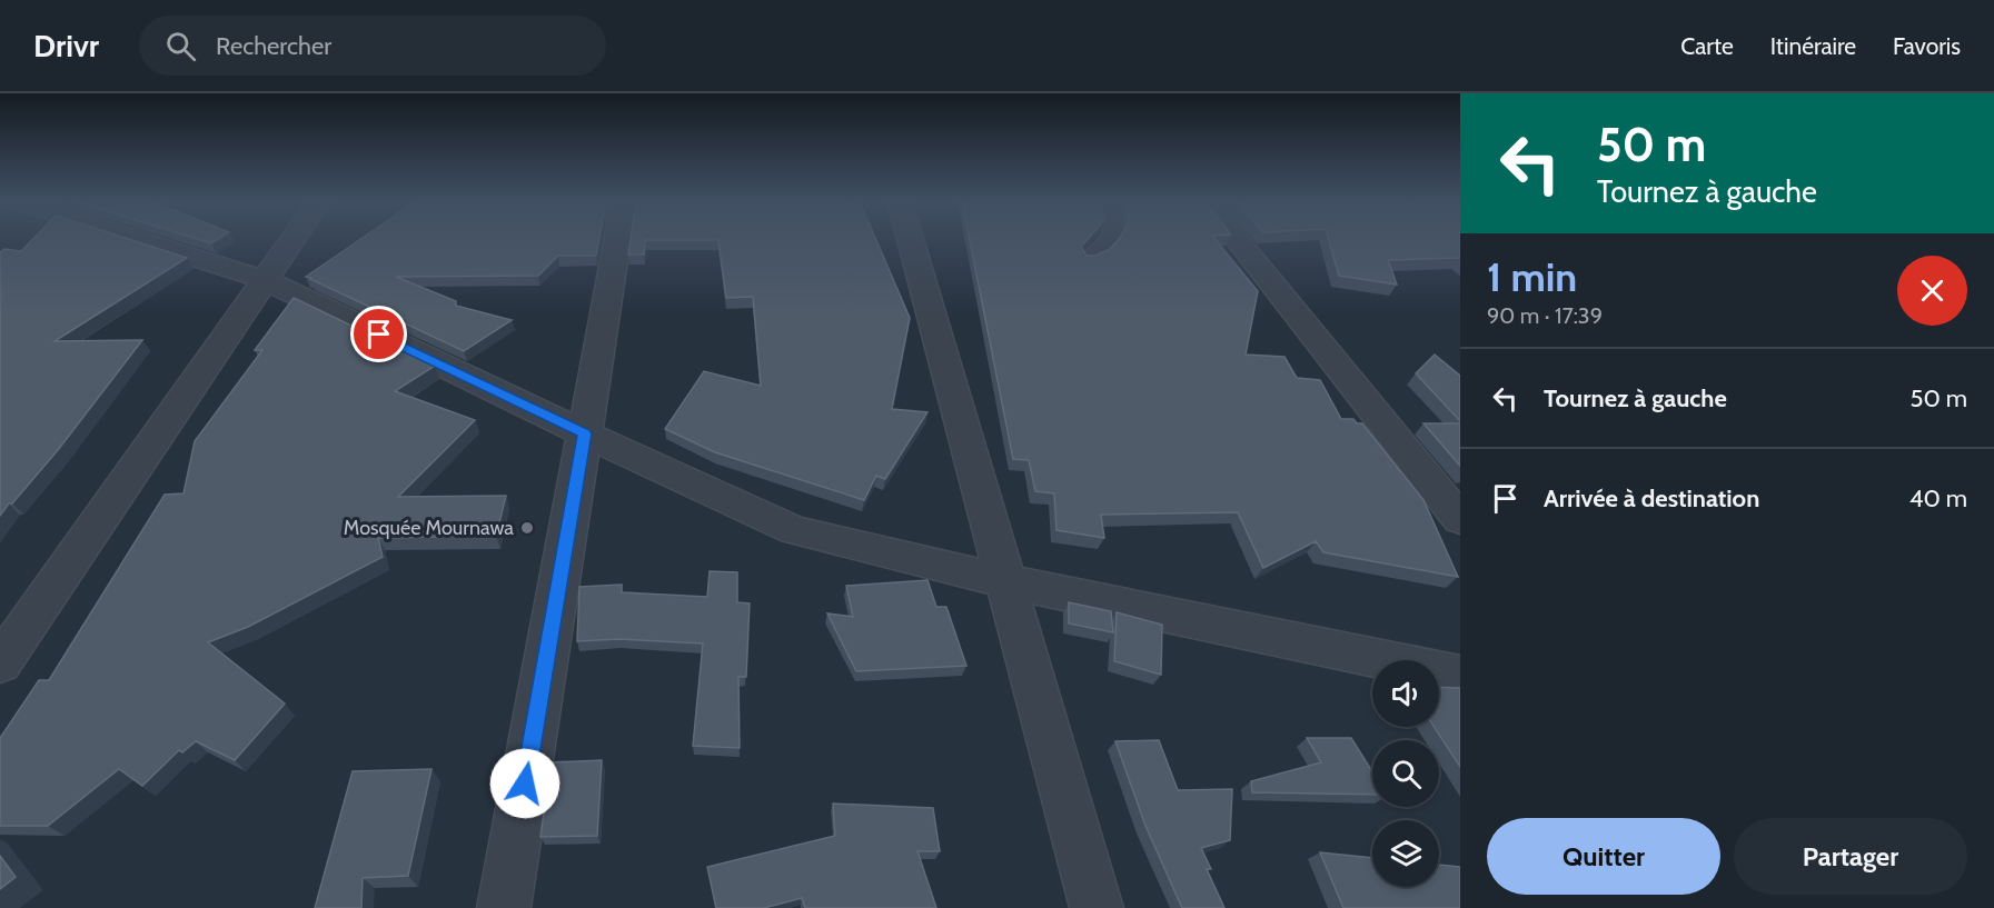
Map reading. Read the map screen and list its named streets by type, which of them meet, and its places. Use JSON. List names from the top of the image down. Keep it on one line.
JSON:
{"places":["Mosquée Mournawa"],"page":{"header":"Drivr","search":"Rechercher","nav":["Carte","Itinéraire","Favoris"],"turn":["50 m","Tournez à gauche"],"heading":["1 min","90 m · 17:39"],"list":[{"name":"Tournez à gauche","value":"50 m"},{"name":"Arrivée à destination","value":"40 m"}],"buttons":["Quitter","Partager"]}}
